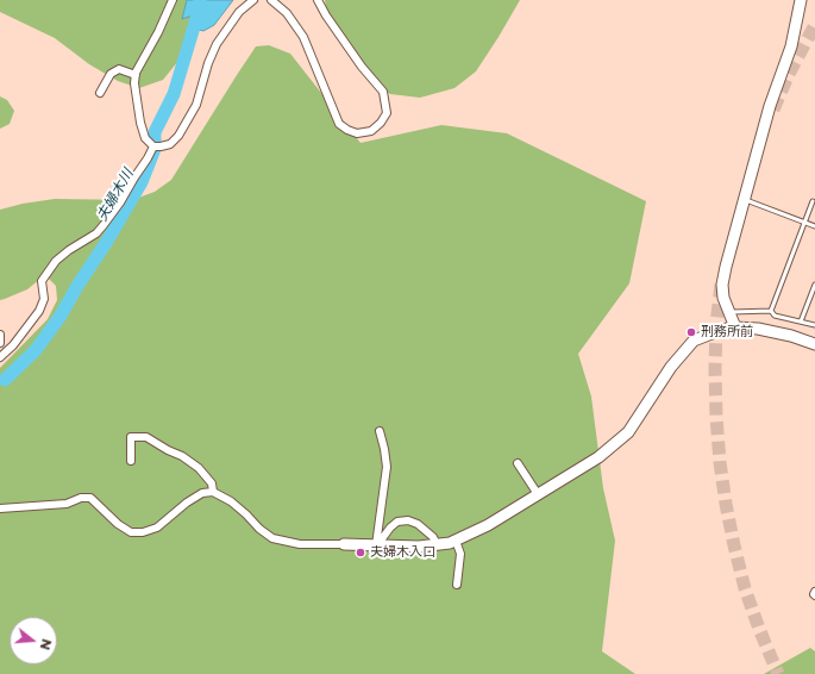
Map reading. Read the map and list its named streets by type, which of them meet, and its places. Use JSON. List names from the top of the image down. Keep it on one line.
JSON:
{"water":["夫婦木川"],"places":["刑務所前","夫婦木入口"],"north":"right"}
